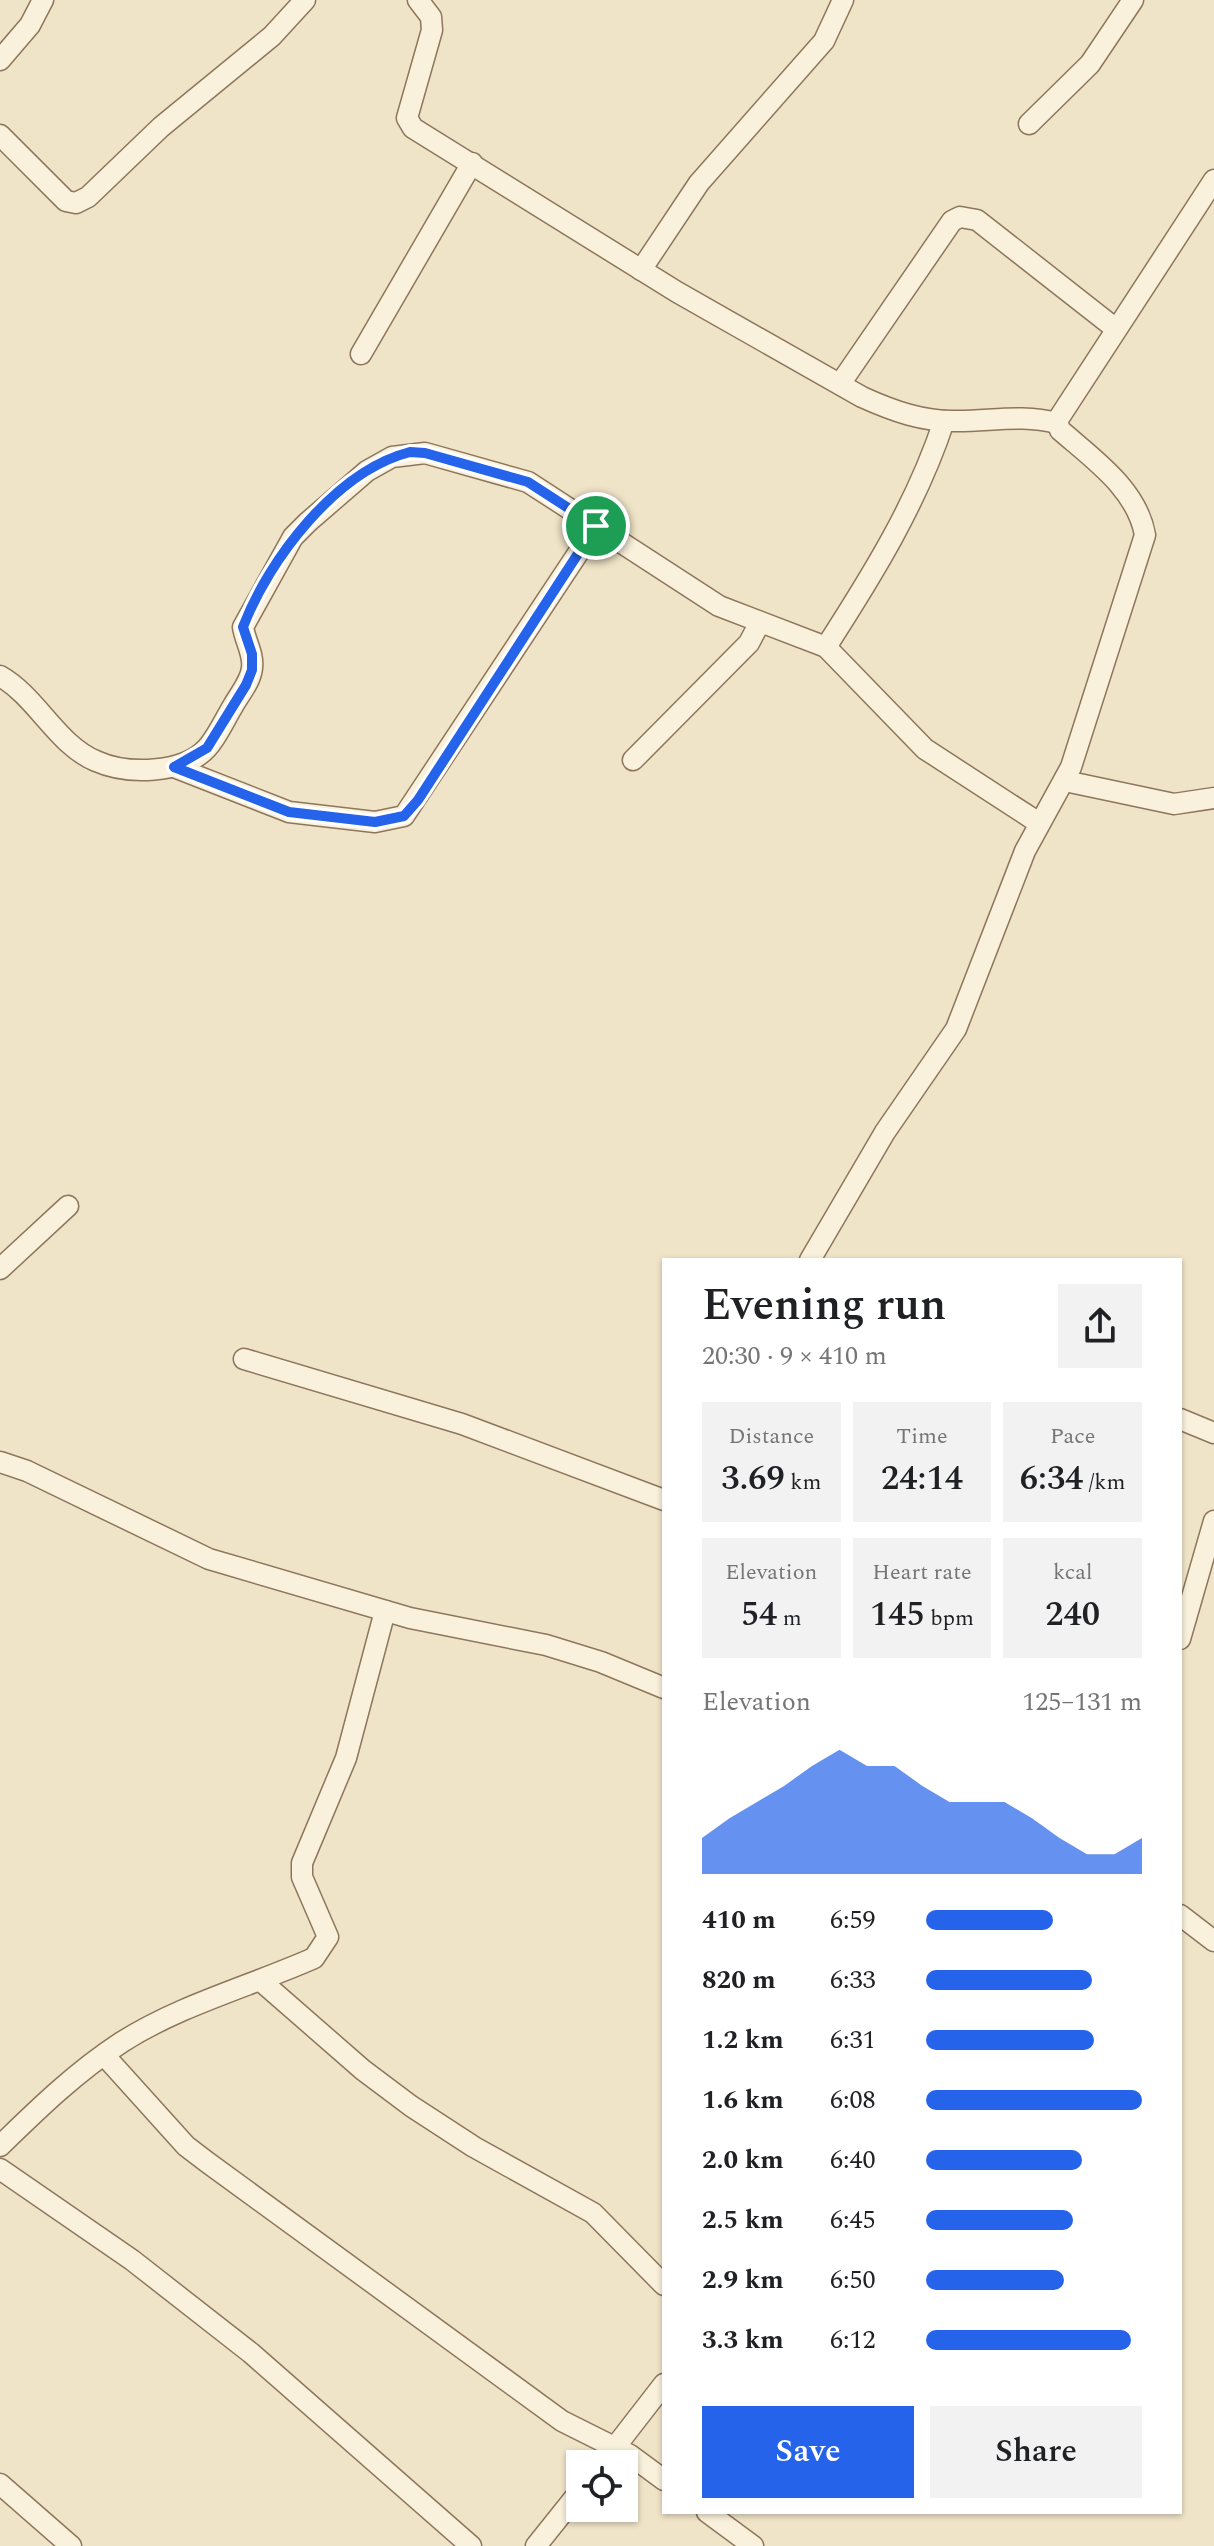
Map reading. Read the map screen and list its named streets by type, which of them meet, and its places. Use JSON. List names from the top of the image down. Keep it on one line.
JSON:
{"page":{"heading":["Evening run","20:30 · 9 × 410 m"],"stats":[["Distance","3.69 km"],["Time","24:14"],["Pace","6:34 /km"],["Elevation","54 m"],["Heart rate","145 bpm"],["kcal","240"]],"chart":["Elevation","125–131 m"],"list":[{"name":"410 m","note":"6:59"},{"name":"820 m","note":"6:33"},{"name":"1.2 km","note":"6:31"},{"name":"1.6 km","note":"6:08"},{"name":"2.0 km","note":"6:40"},{"name":"2.5 km","note":"6:45"},{"name":"2.9 km","note":"6:50"},{"name":"3.3 km","note":"6:12"}],"buttons":["Save","Share"]}}
